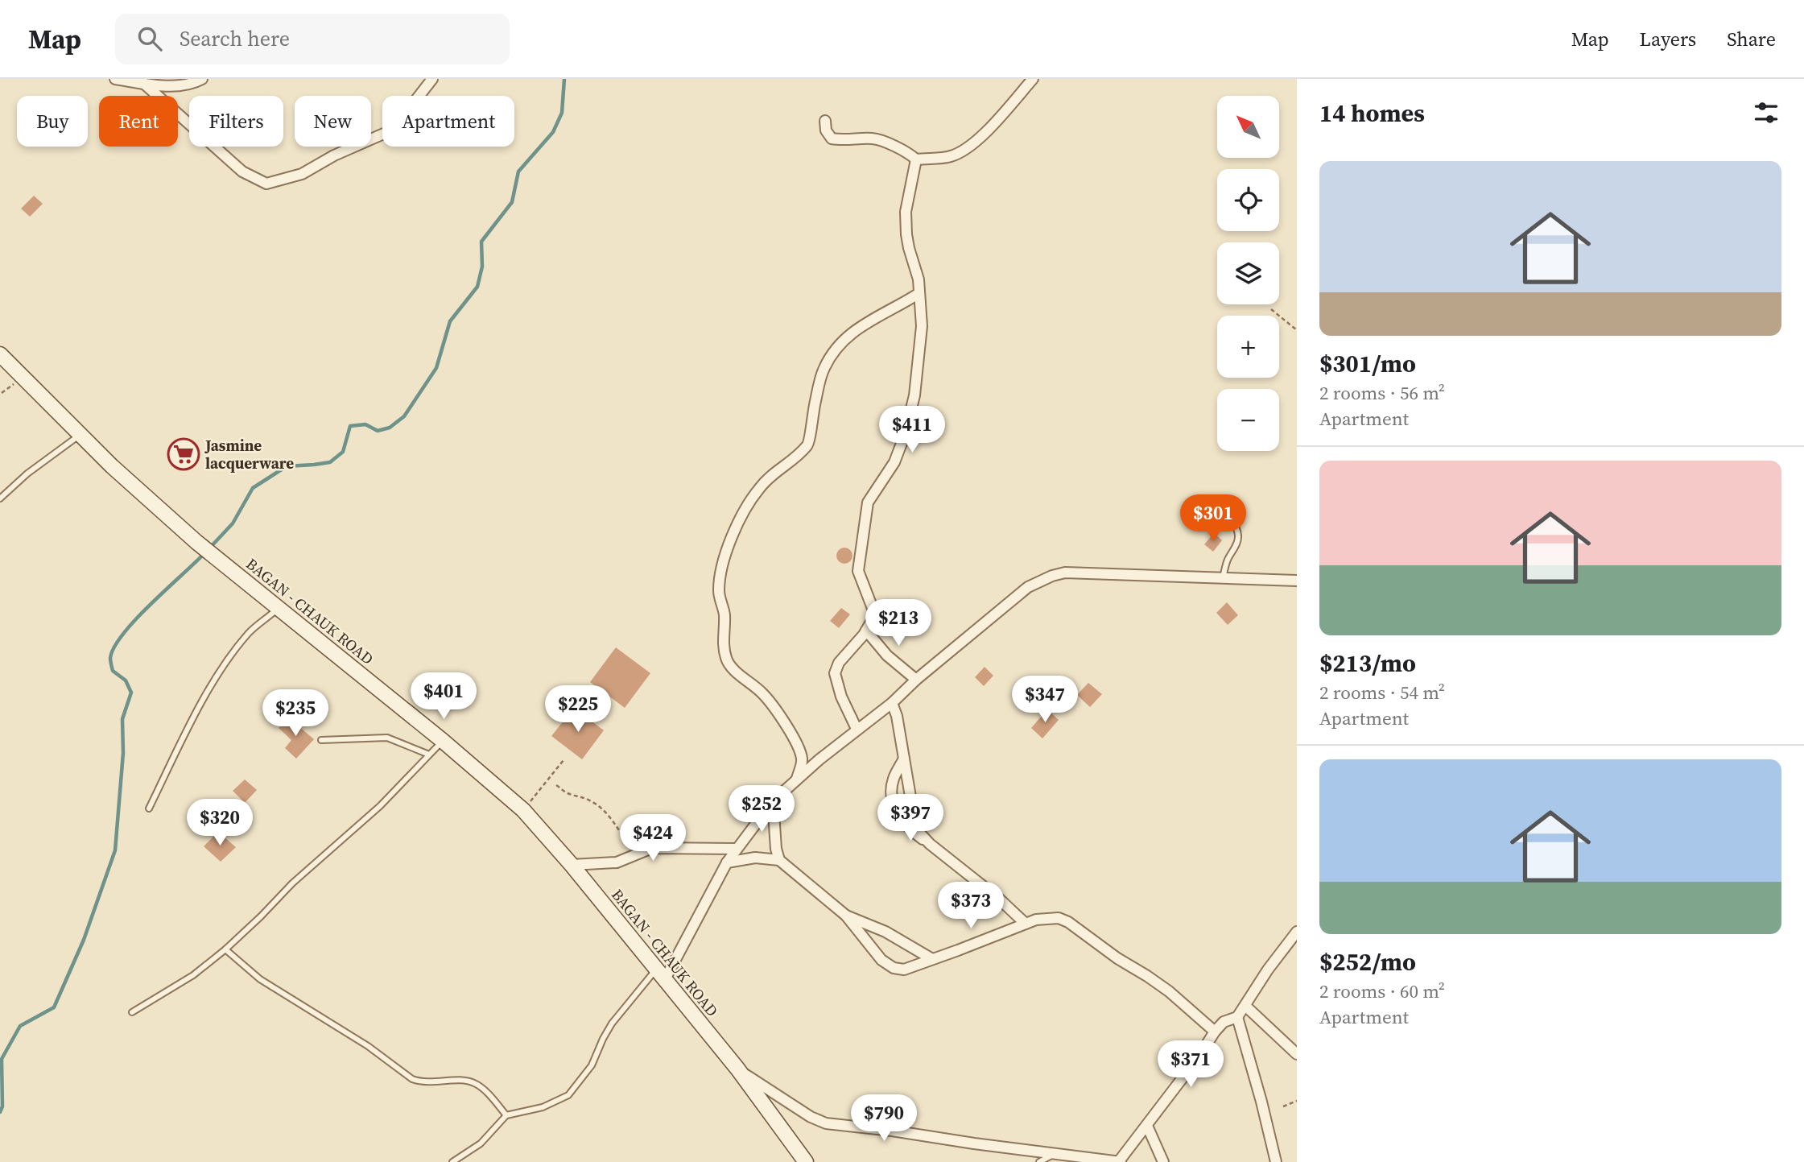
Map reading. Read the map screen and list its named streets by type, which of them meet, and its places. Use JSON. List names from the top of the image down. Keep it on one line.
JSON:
{"streets":{"main road":["BAGAN - CHAUK ROAD"]},"places":{"supermarket":["Jasmine lacquerware"]},"north":"top left","page":{"header":"Map","search":"Search here","nav":["Map","Layers","Share"],"heading":"14 homes","map_buttons":["+","−"],"chip":["Buy","Rent","Filters","New","Apartment"],"list":[{"name":"$301/mo","note":"2 rooms · 56 m² · Apartment"},{"name":"$213/mo","note":"2 rooms · 54 m² · Apartment"},{"name":"$252/mo","note":"2 rooms · 60 m² · Apartment"}],"price":["$411","$301","$213","$401","$347","$225","$235","$252","$397","$320","$424","$373","$371","$790"]}}
